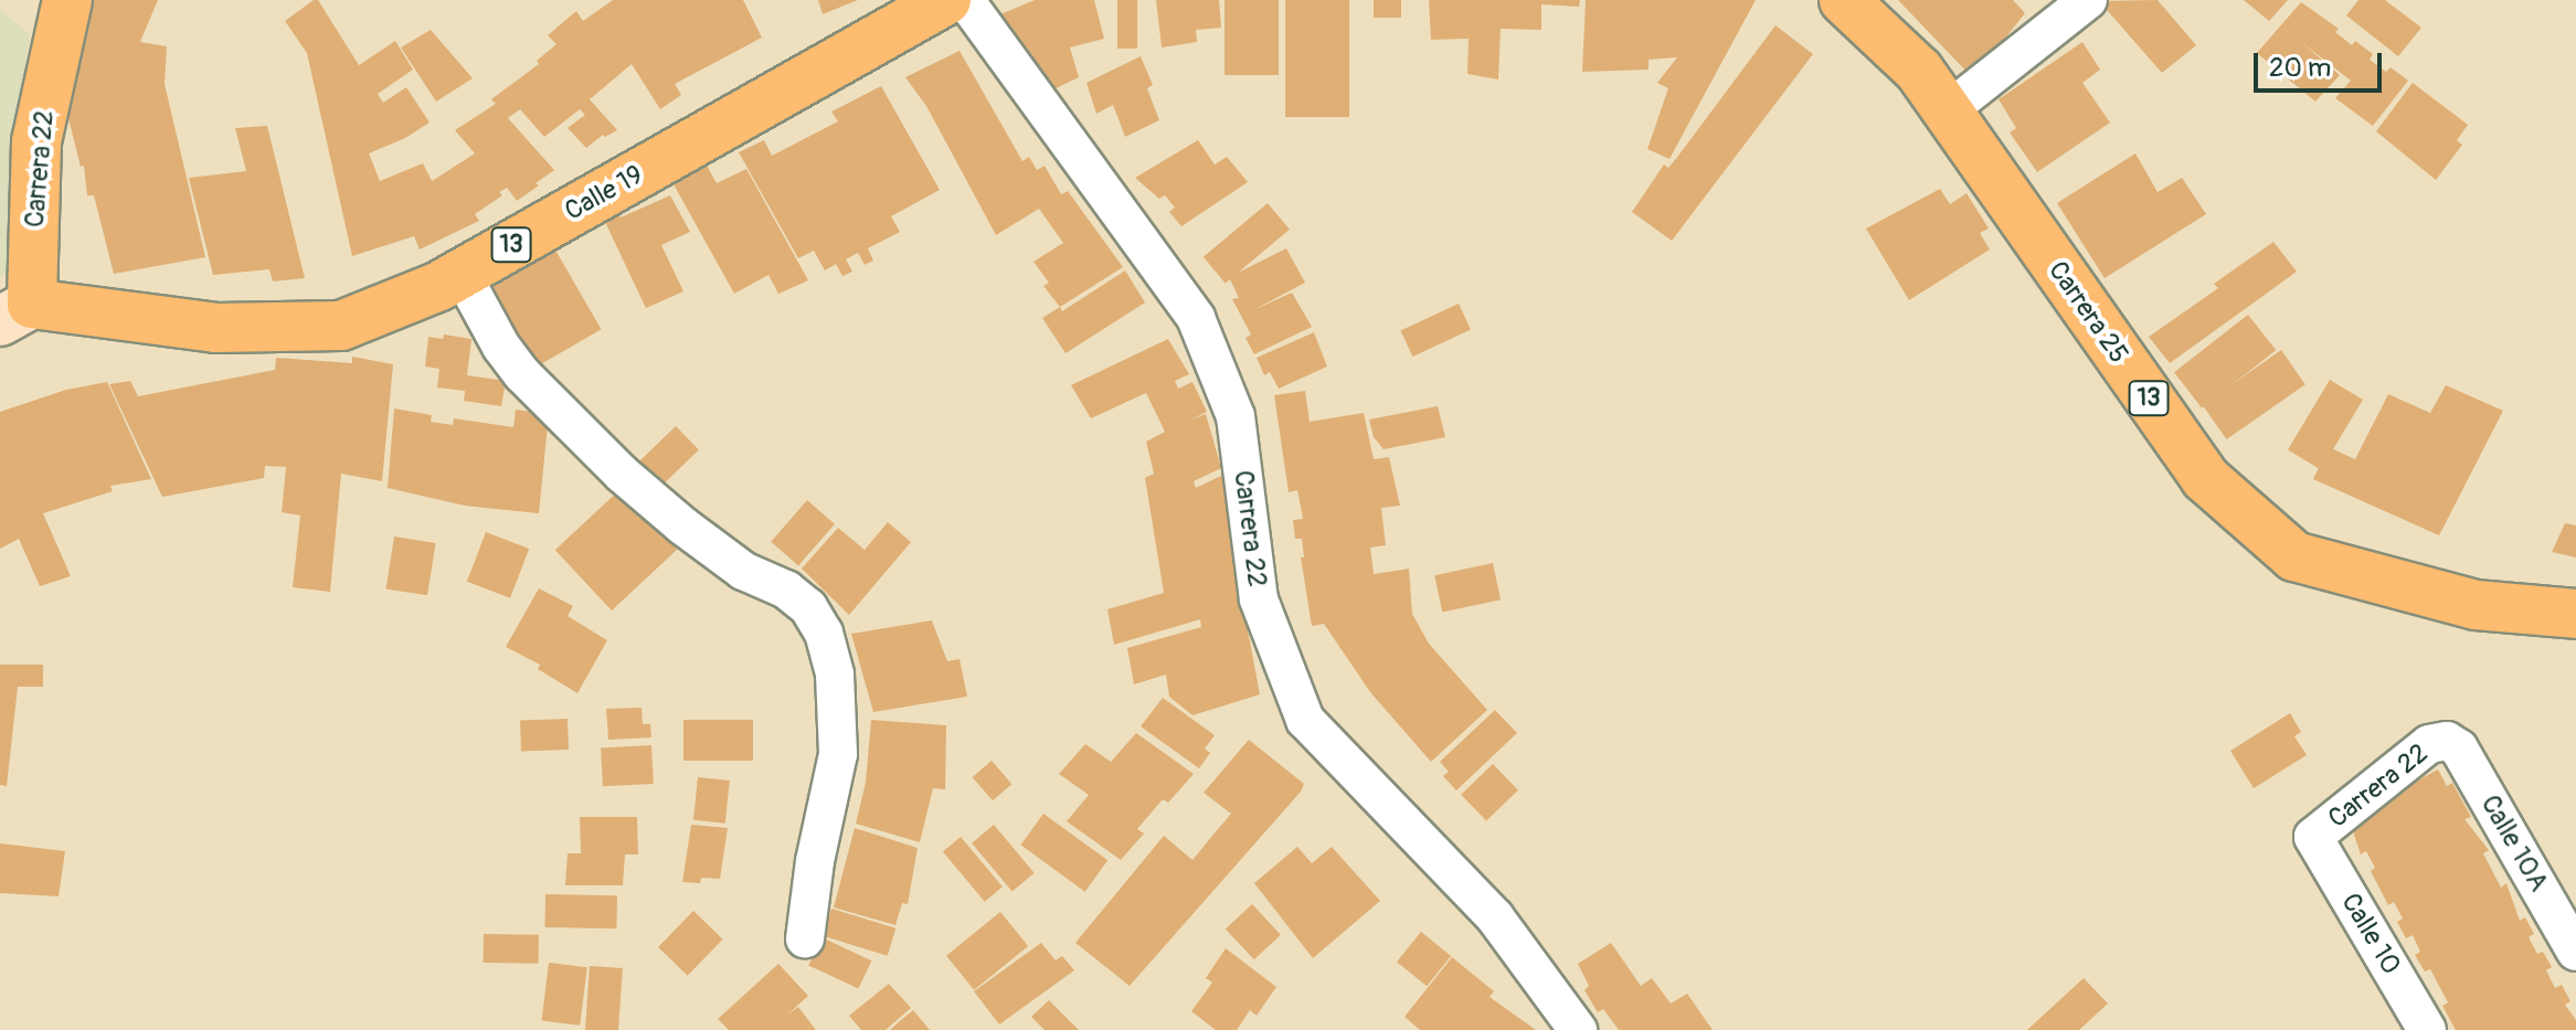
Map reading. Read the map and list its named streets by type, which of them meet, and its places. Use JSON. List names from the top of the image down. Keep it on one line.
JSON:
{"streets":{"main road":["Carrera 22","Calle 19","13","Carrera 25"],"street":["Calle 10A","Calle 10"]},"crossings":[["Carrera 22","Calle 19"],["Carrera 22","Calle 10A"],["Carrera 22","Calle 10"]],"scale_bar":"20 m"}
